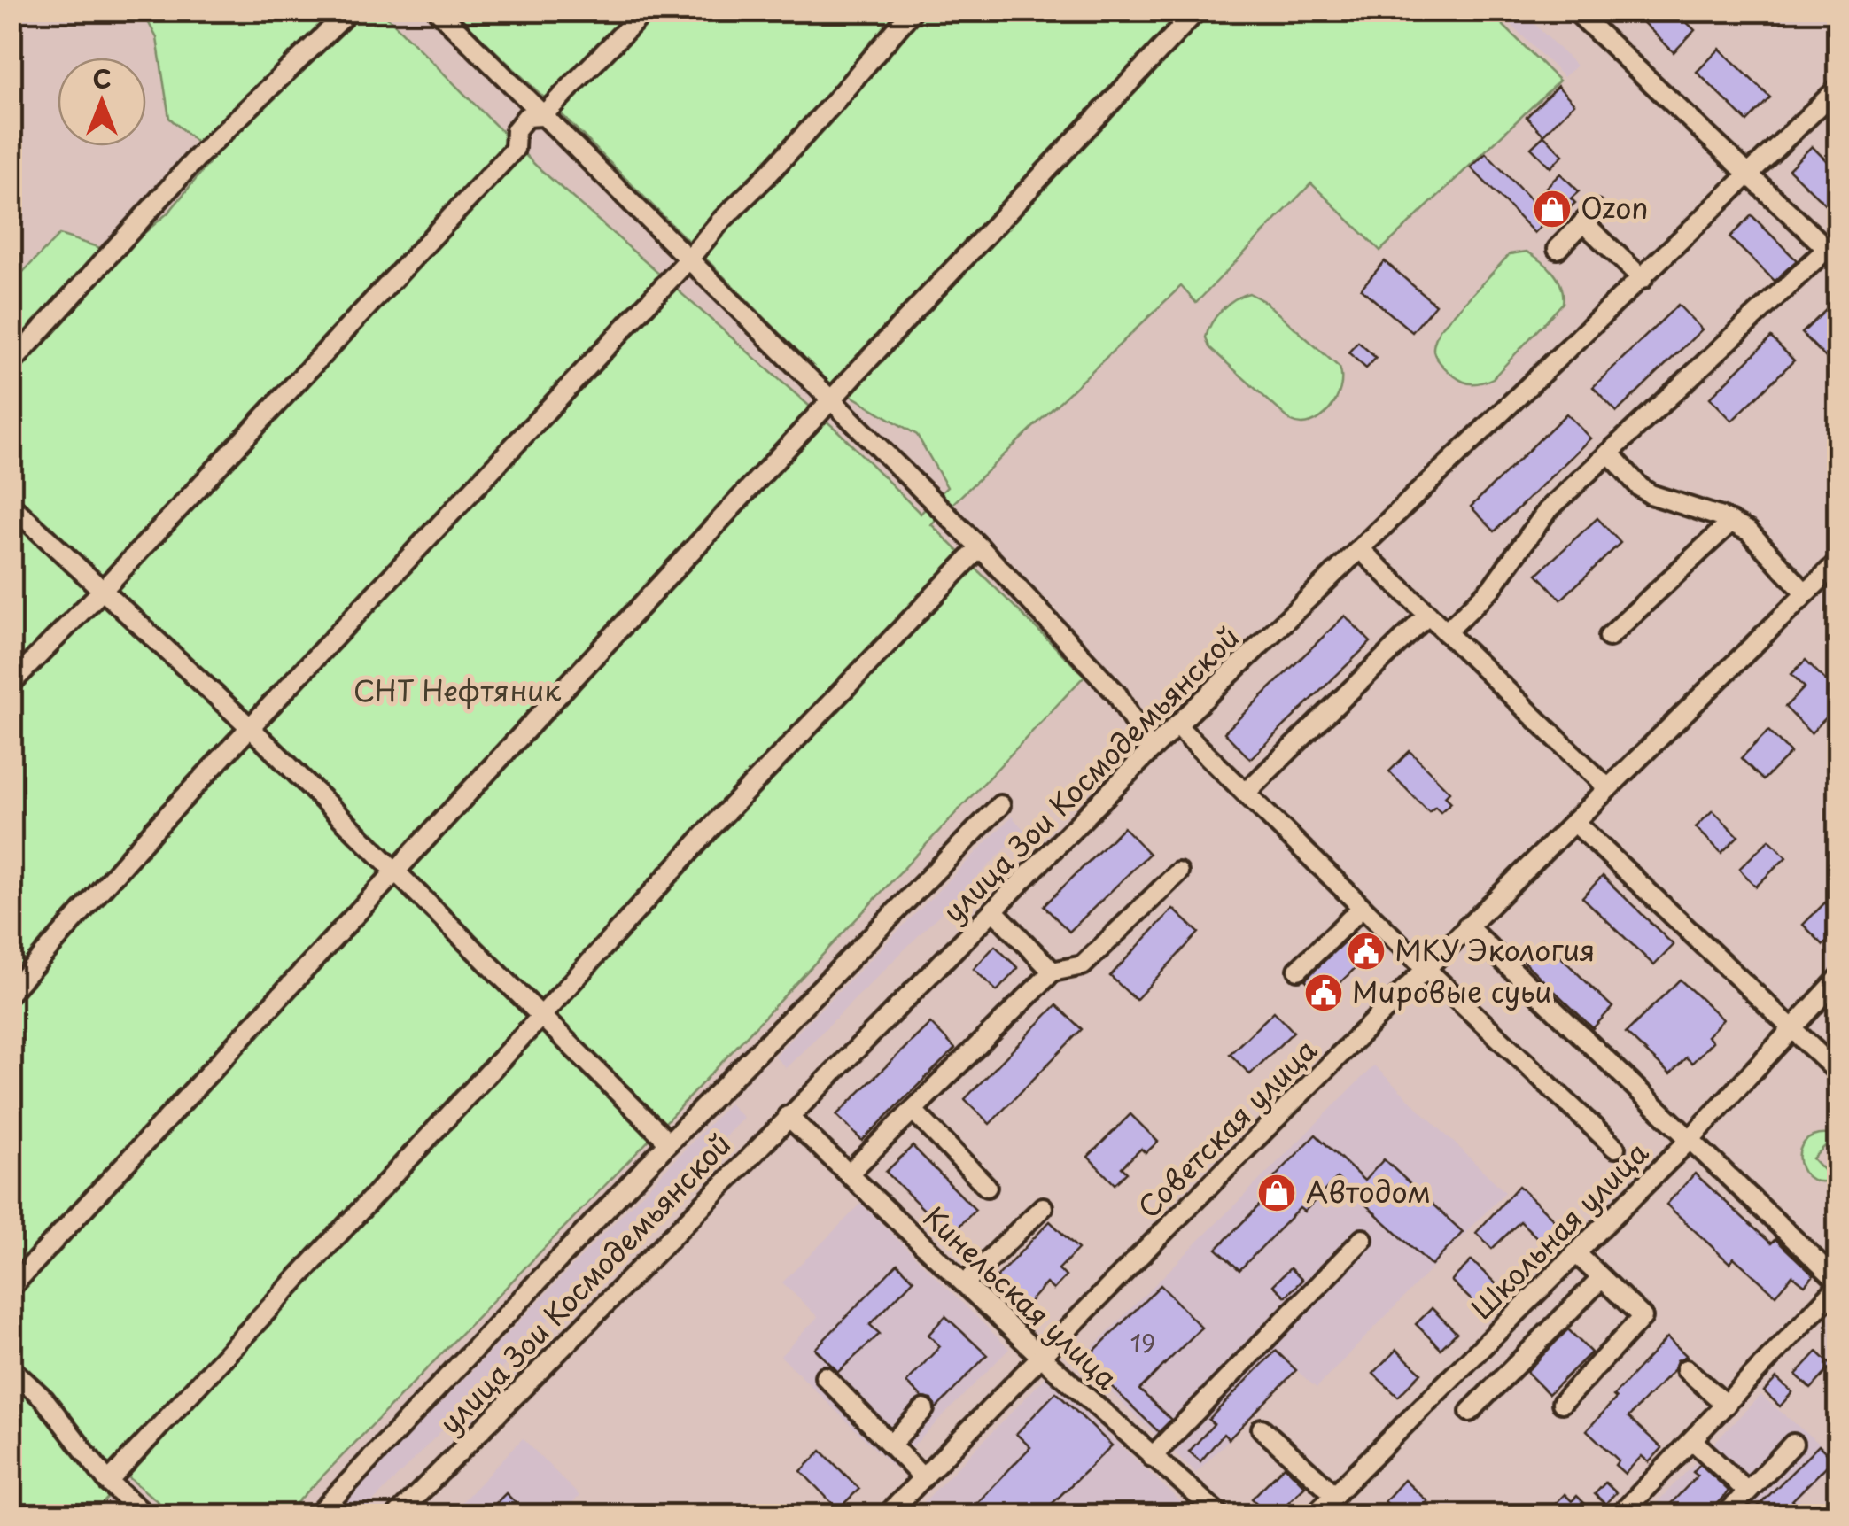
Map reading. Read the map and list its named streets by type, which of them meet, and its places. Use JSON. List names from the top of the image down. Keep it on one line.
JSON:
{"streets":{"street":["улица Зои Космодемьянской","Советская улица","Школьная улица","Кинельская улица"]},"crossings":[["улица Зои Космодемьянской","Кинельская улица"],["Советская улица","Кинельская улица"]],"parks":["СНТ Нефтяник"],"places":{"shop":["Ozon","Автодом"],"public building":["МКУ Экология","Мировые суьи"]},"house_numbers":["19"],"north":"top"}
